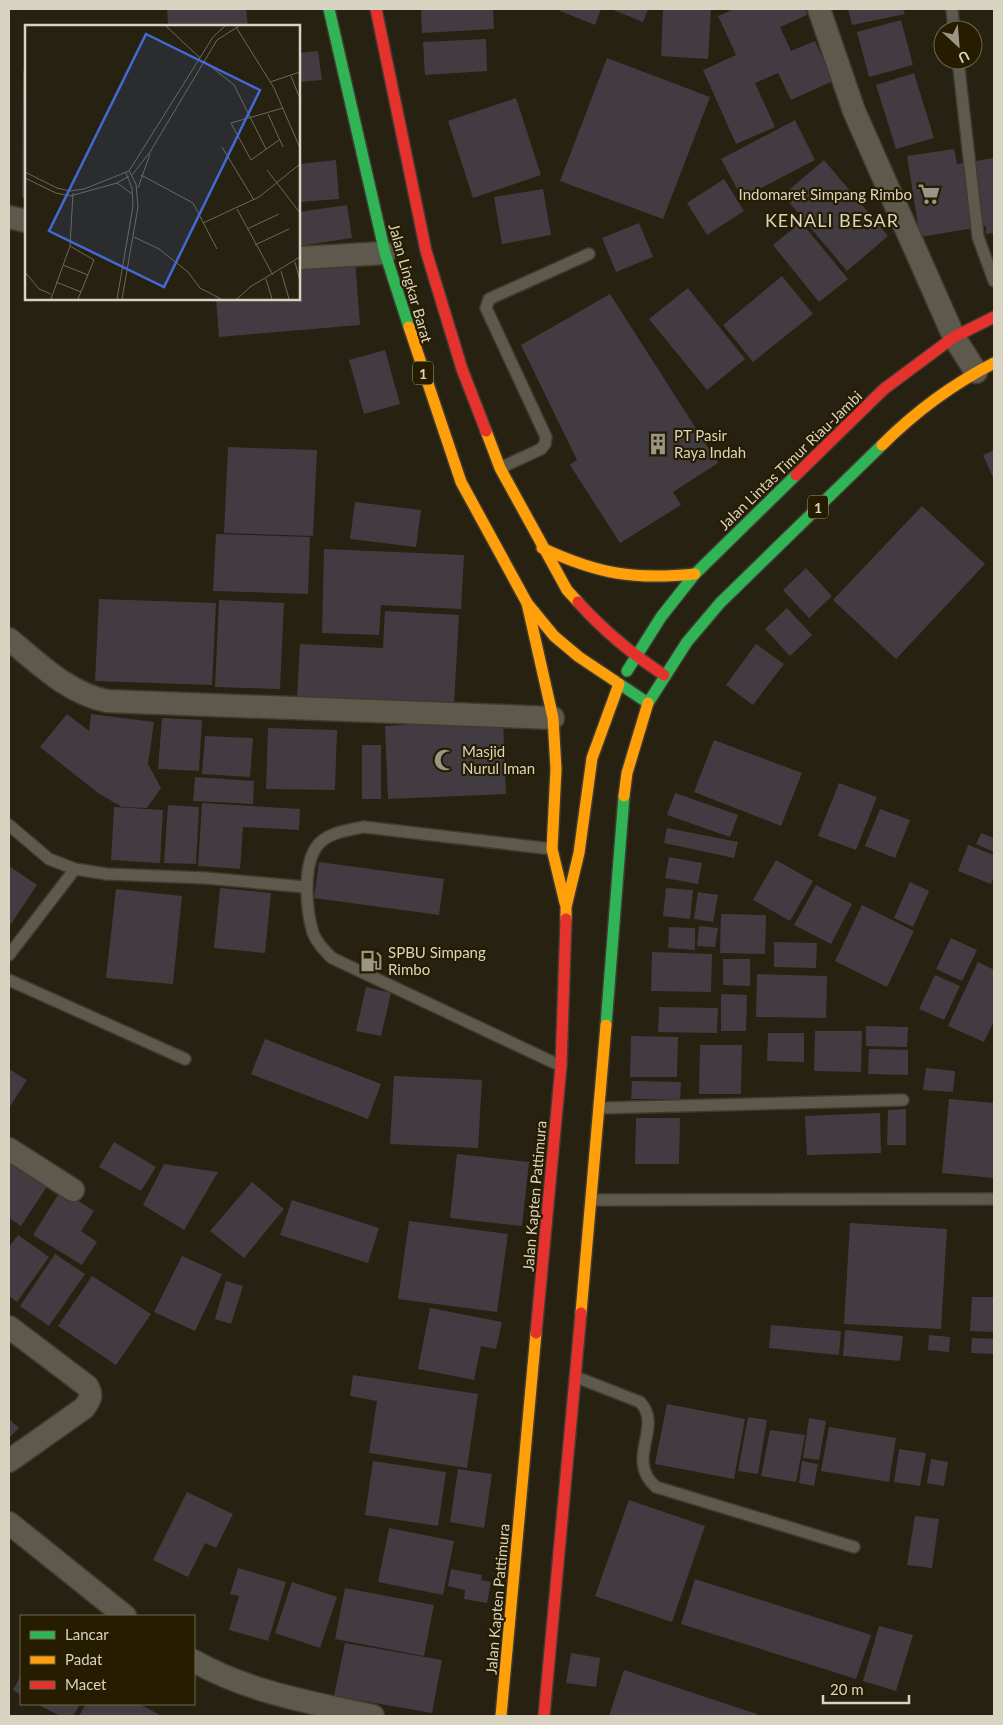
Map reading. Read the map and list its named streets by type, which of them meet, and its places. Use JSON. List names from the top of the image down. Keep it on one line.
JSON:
{"streets":{"main road":["Jalan Lingkar Barat","1","Jalan Lintas Timur Riau-Jambi","Jalan Kapten Pattimura"]},"crossings":[["Jalan Lingkar Barat","1"],["Jalan Lingkar Barat","Jalan Lintas Timur Riau-Jambi"],["Jalan Lingkar Barat","Jalan Kapten Pattimura"],["1","Jalan Lintas Timur Riau-Jambi"],["1","Jalan Kapten Pattimura"],["Jalan Lintas Timur Riau-Jambi","Jalan Kapten Pattimura"]],"districts":["KENALI BESAR"],"places":{"supermarket":["Indomaret Simpang Rimbo"],"building":["PT Pasir Raya Indah"],"mosque":["Masjid Nurul Iman"],"fuel station":["SPBU Simpang Rimbo"]},"legend":["Lancar","Padat","Macet"],"scale_bar":"20 m","north":"bottom right"}
